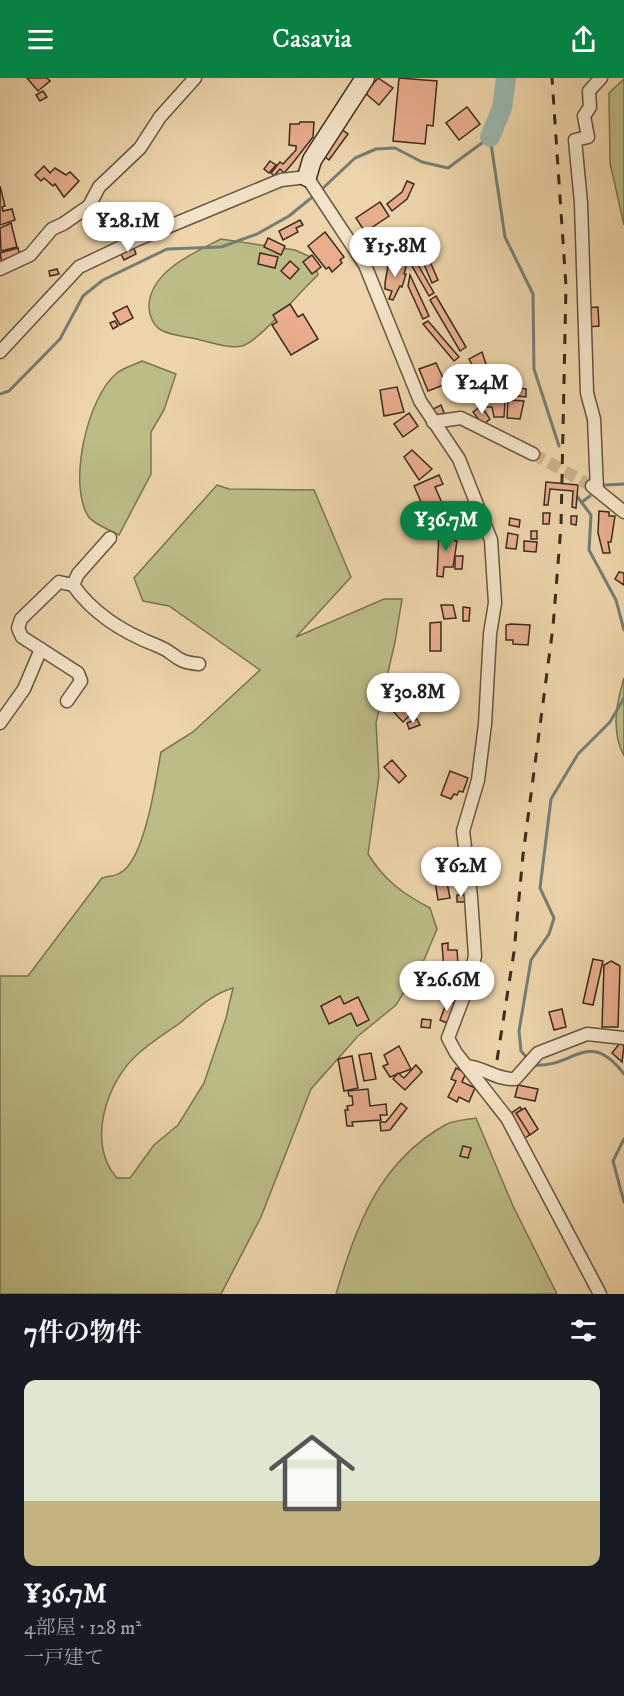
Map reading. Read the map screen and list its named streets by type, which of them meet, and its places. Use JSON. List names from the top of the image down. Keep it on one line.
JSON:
{"page":{"header":"Casavia","price":["¥28.1M","¥15.8M","¥24M","¥36.7M","¥30.8M","¥62M","¥26.6M"],"heading":"7件の物件","list":[{"name":"¥36.7M","note":"4部屋 · 128 m² · 一戸建て"}]}}
